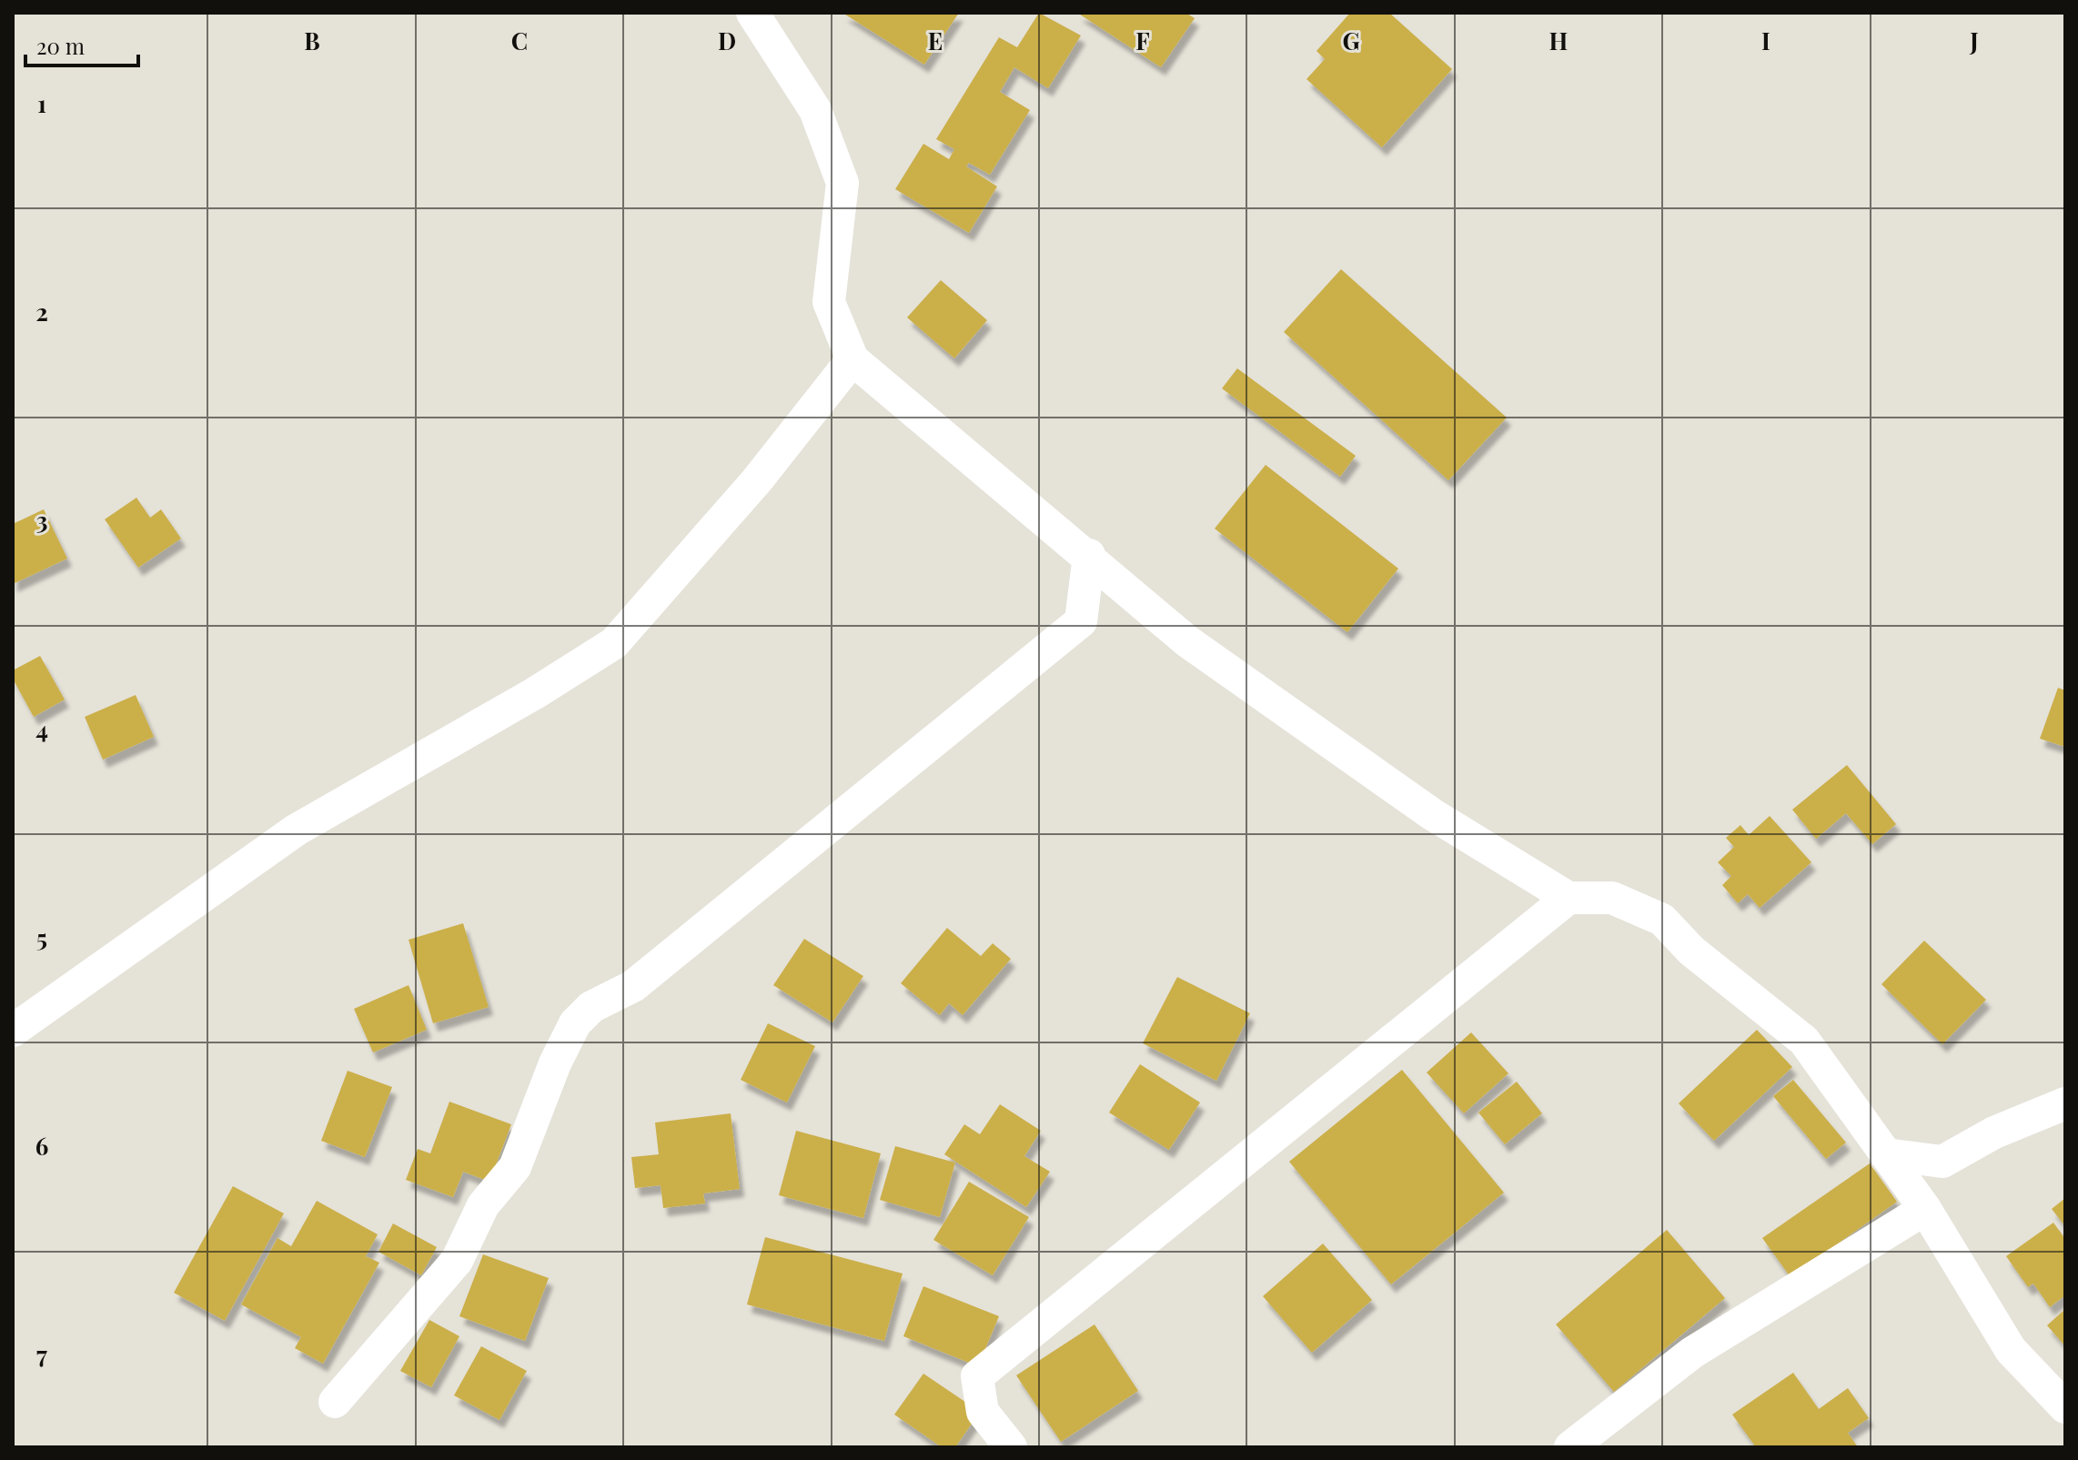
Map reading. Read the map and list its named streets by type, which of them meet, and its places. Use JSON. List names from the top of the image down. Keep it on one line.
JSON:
{"scale_bar":"20 m","grid":{"columns":["B","C","D","E","F","G","H","I","J"],"rows":["1","2","3","4","5","6","7"]}}
